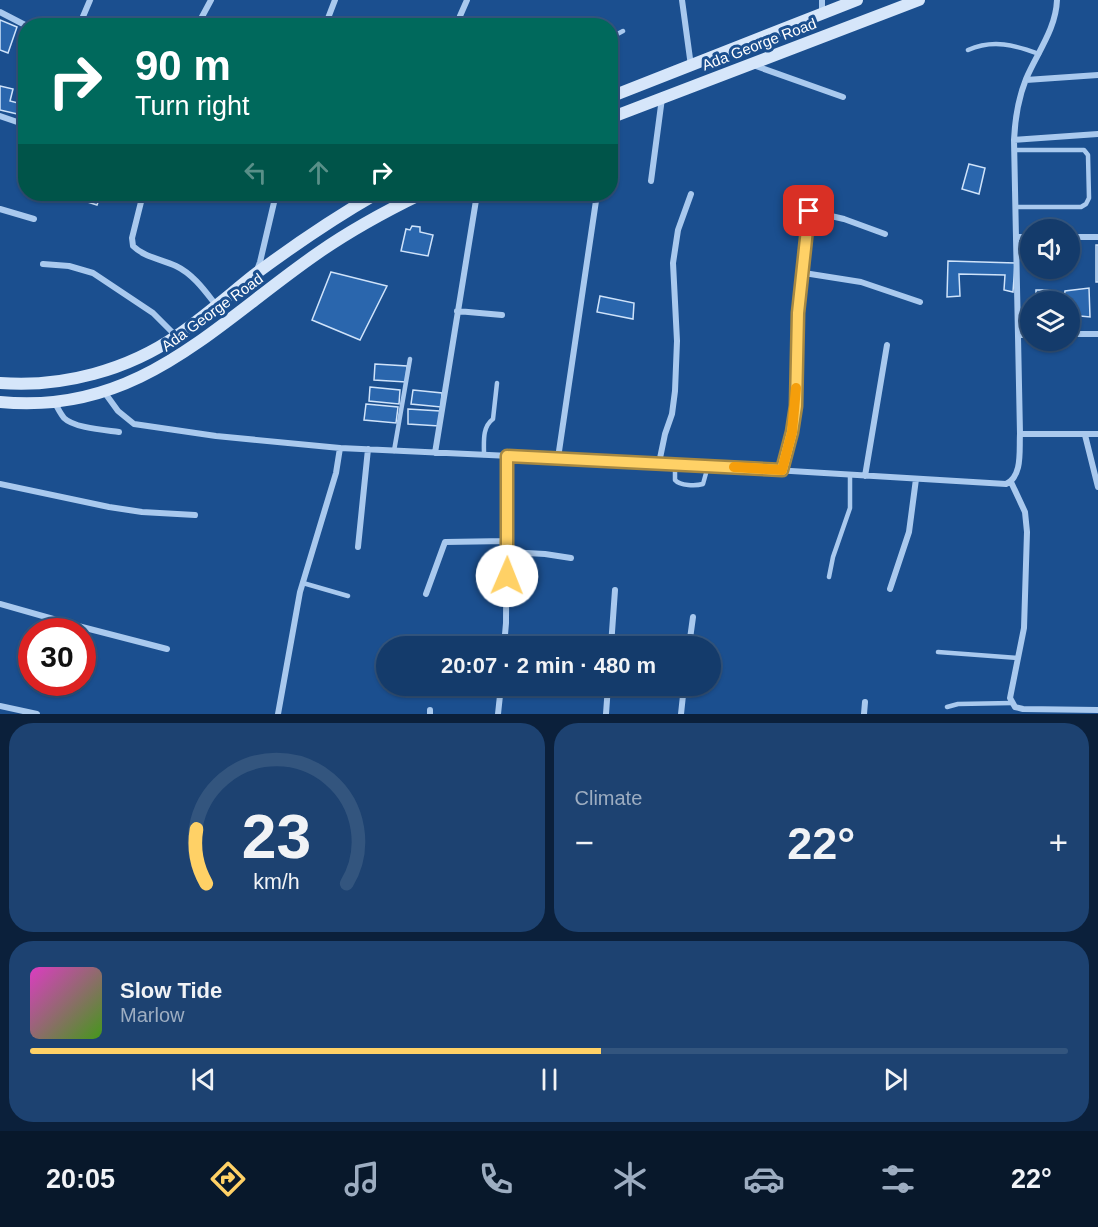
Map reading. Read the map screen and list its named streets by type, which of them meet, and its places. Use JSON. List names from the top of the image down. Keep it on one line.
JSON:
{"streets":{"main road":["Ada George Road"]},"page":{"turn":["90 m","Turn right"],"limit":"30","trip":"20:07 · 2 min · 480 m","tile":"Climate","heat":["−","22°","+"],"song":["Slow Tide","Marlow"],"tabs":["20:05","22°"],"gauge":["23","km/h"]}}
